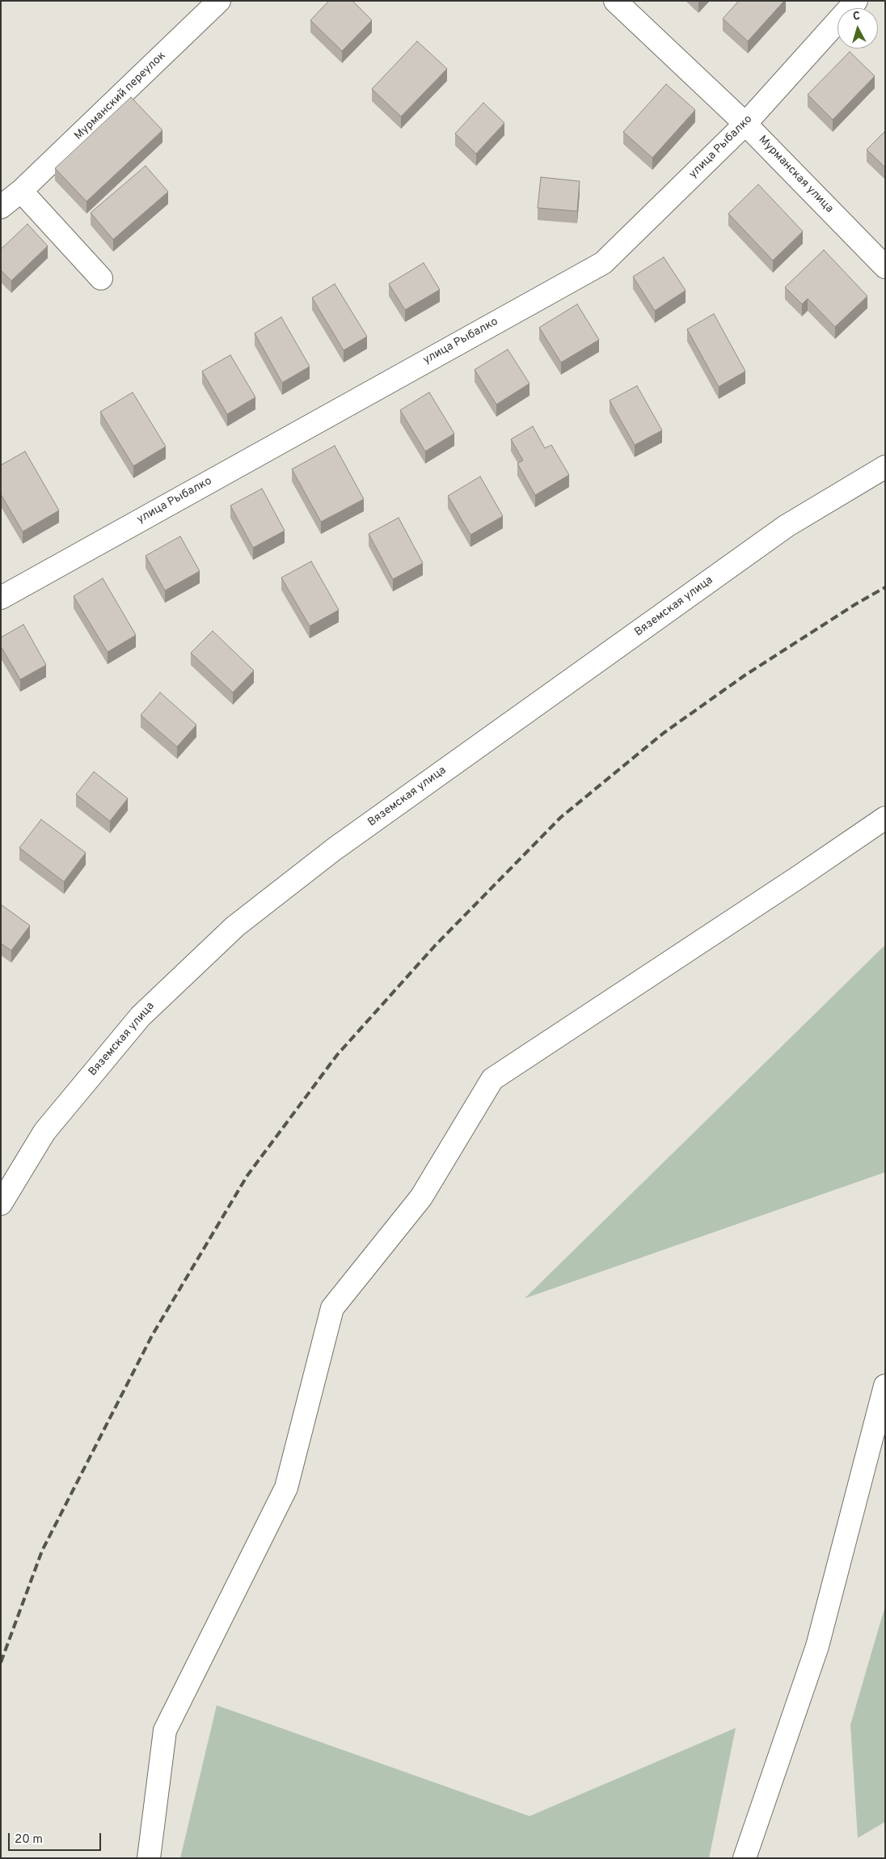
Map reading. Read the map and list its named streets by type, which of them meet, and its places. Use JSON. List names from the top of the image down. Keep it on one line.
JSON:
{"streets":{"street":["Мурманский переулок","улица Рыбалко","Мурманская улица","Вяземская улица"]},"crossings":[["улица Рыбалко","Мурманская улица"]],"scale_bar":"20 m","north":"top"}
